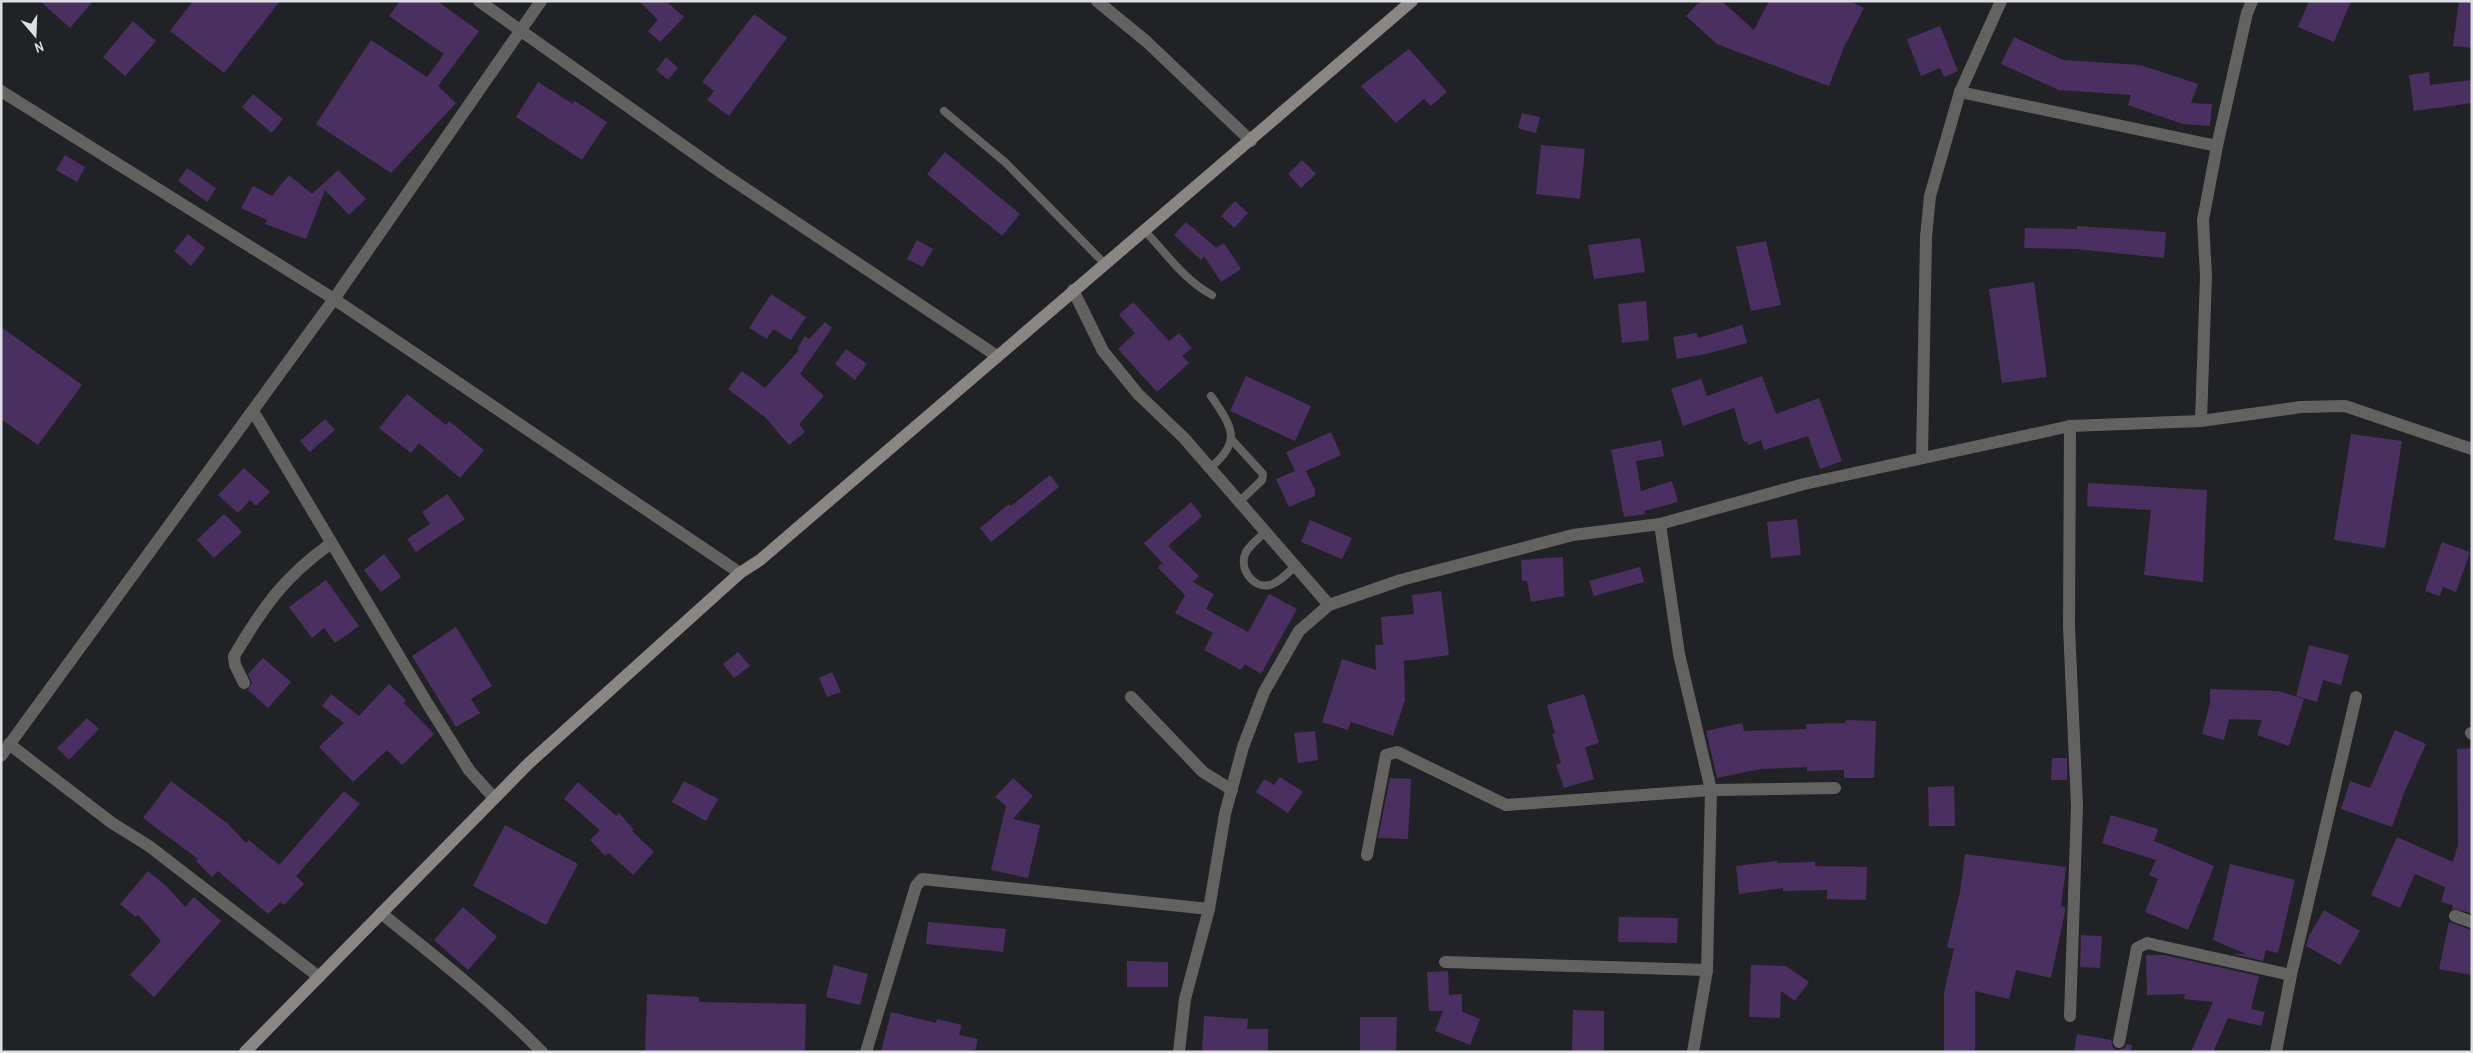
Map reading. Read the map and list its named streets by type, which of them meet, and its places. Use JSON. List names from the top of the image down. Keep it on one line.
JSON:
{"north":"bottom"}
